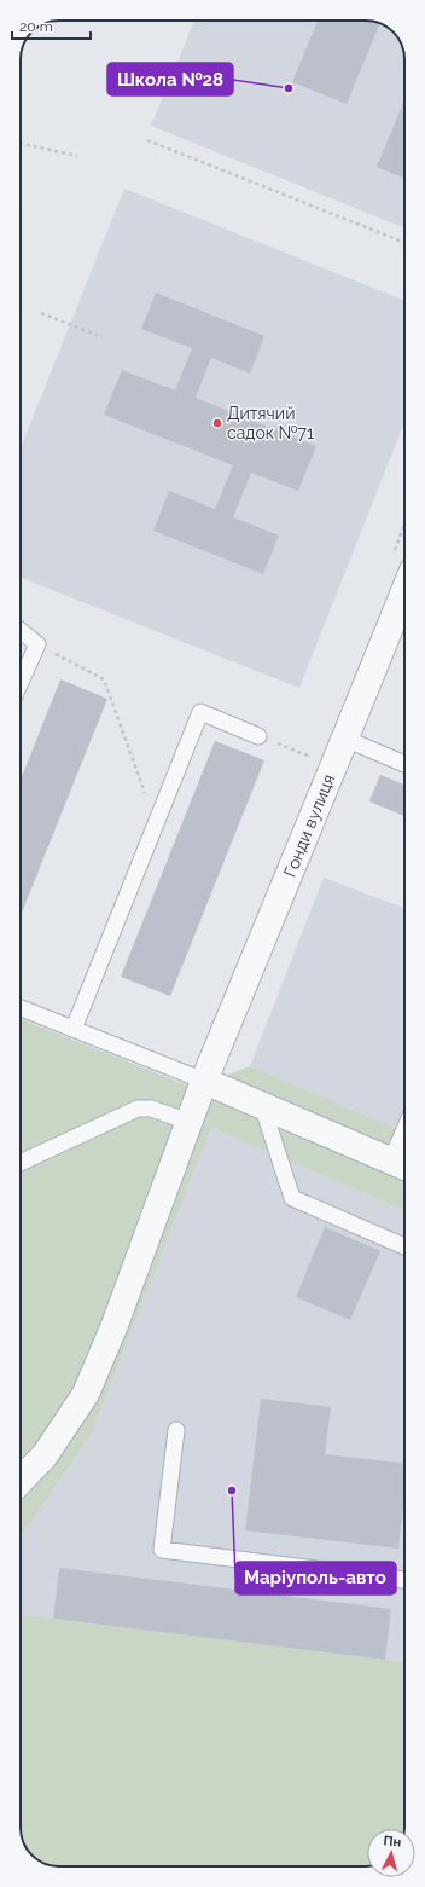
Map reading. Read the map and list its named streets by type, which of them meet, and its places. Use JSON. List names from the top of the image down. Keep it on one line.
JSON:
{"streets":{"street":["Гонди вулиця"]},"places":["Школа №28","Дитячий садок №71","Маріуполь-авто"],"scale_bar":"20 m","north":"top"}
